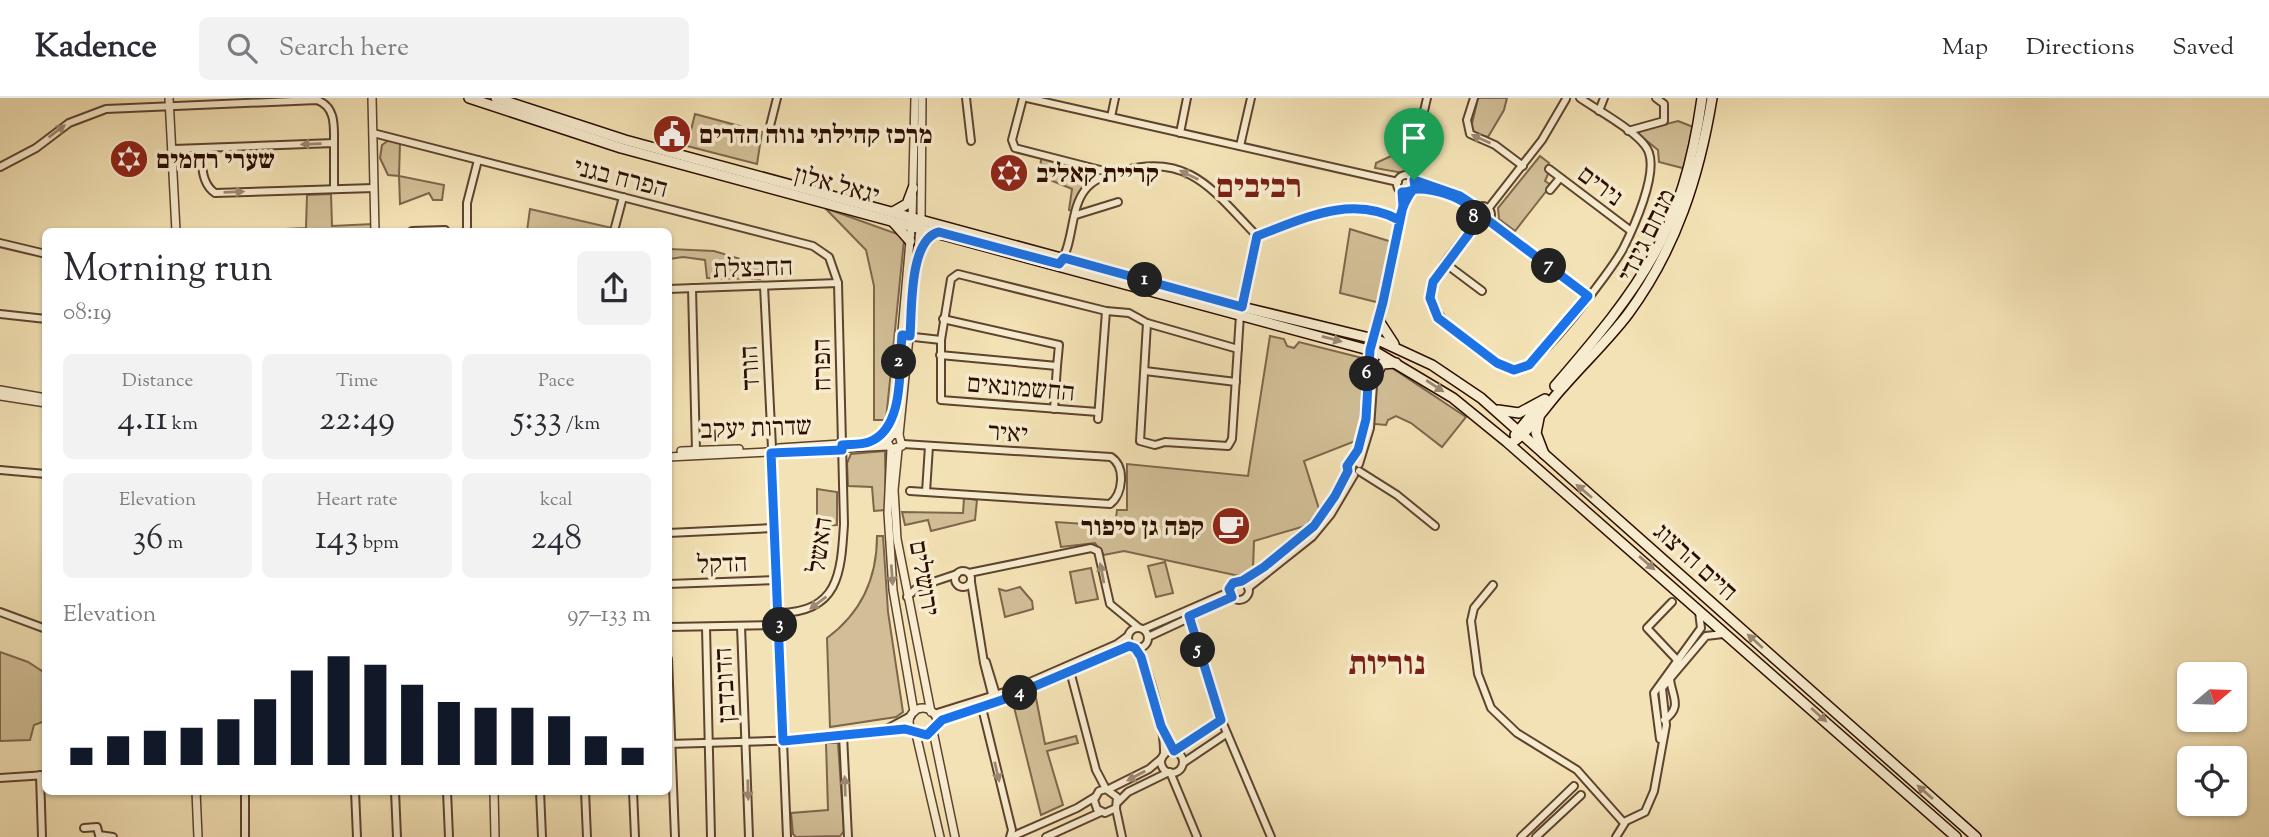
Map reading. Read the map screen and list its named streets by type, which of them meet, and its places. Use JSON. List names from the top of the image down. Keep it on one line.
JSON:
{"streets":{"main road":["יגאל אלון","מנחם גינדי","חיים הרצוג"],"street":["הפרח בגני","נירים","החבצלת","הפרח","הורד","החשמונאים","שדרות יעקב","יאיר","האשל","הדקל","ירושלים","הדובדבן"]},"crossings":[["הפרח בגני","החבצלת"],["הפרח בגני","הפרח"],["יגאל אלון","ירושלים"],["מנחם גינדי","חיים הרצוג"],["החבצלת","הפרח"],["החבצלת","הורד"],["הפרח","שדרות יעקב"],["הפרח","האשל"],["הורד","שדרות יעקב"],["הורד","האשל"],["הורד","הדקל"],["שדרות יעקב","יאיר"],["שדרות יעקב","האשל"],["שדרות יעקב","ירושלים"],["יאיר","ירושלים"]],"one_way":["האשל"],"districts":["רביבים","נוריות"],"places":{"public building":["מרכז קהילתי נווה הדרים"],"synagogue":["שערי רחמים","קריית קאליב"],"cafe":["קפה גן סיפור"]},"north":"right","page":{"header":"Kadence","search":"Search here","nav":["Map","Directions","Saved"],"pins":["8","7","1","2","6","3","5","4"],"heading":["Morning run","08:19"],"stats":[["Distance","4.11 km"],["Time","22:49"],["Pace","5:33 /km"],["Elevation","36 m"],["Heart rate","143 bpm"],["kcal","248"]],"chart":["Elevation","97–133 m"]}}
